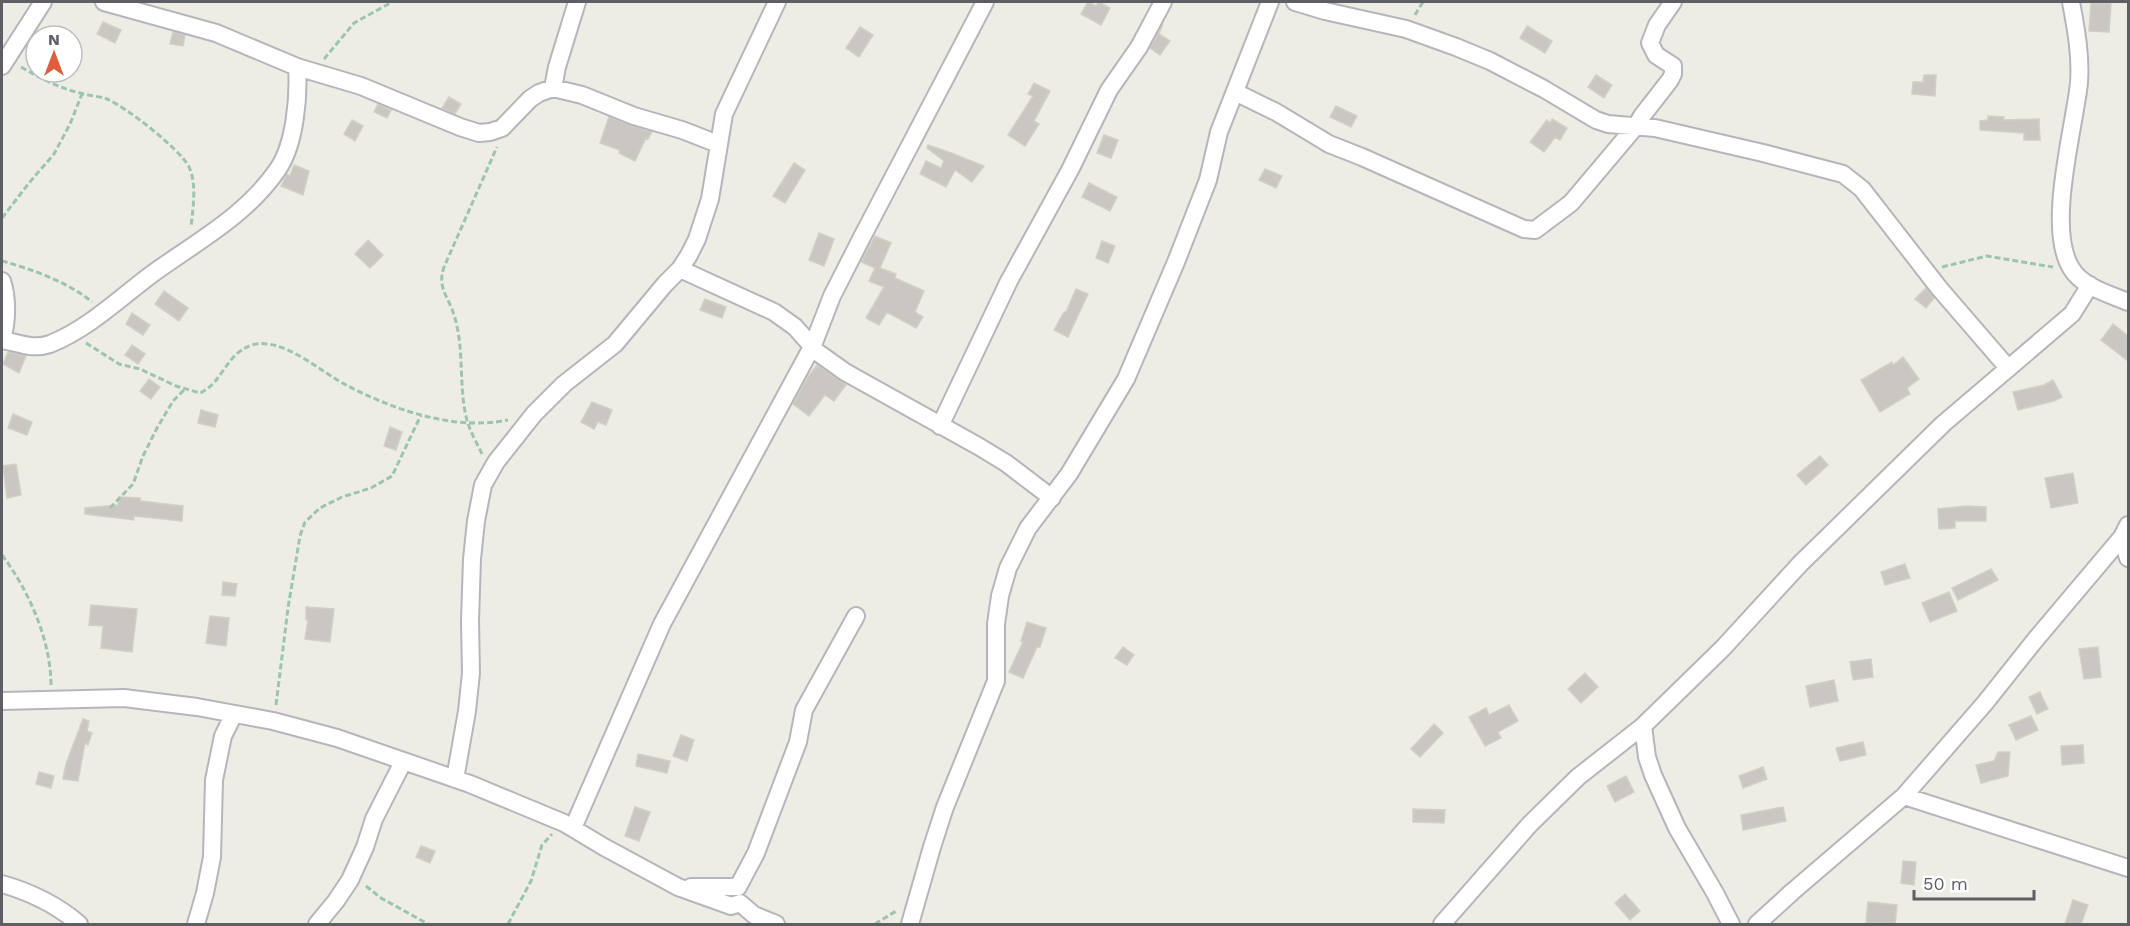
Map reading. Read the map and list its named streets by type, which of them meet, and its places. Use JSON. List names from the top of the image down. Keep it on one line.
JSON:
{"scale_bar":"50 m","north":"top"}
